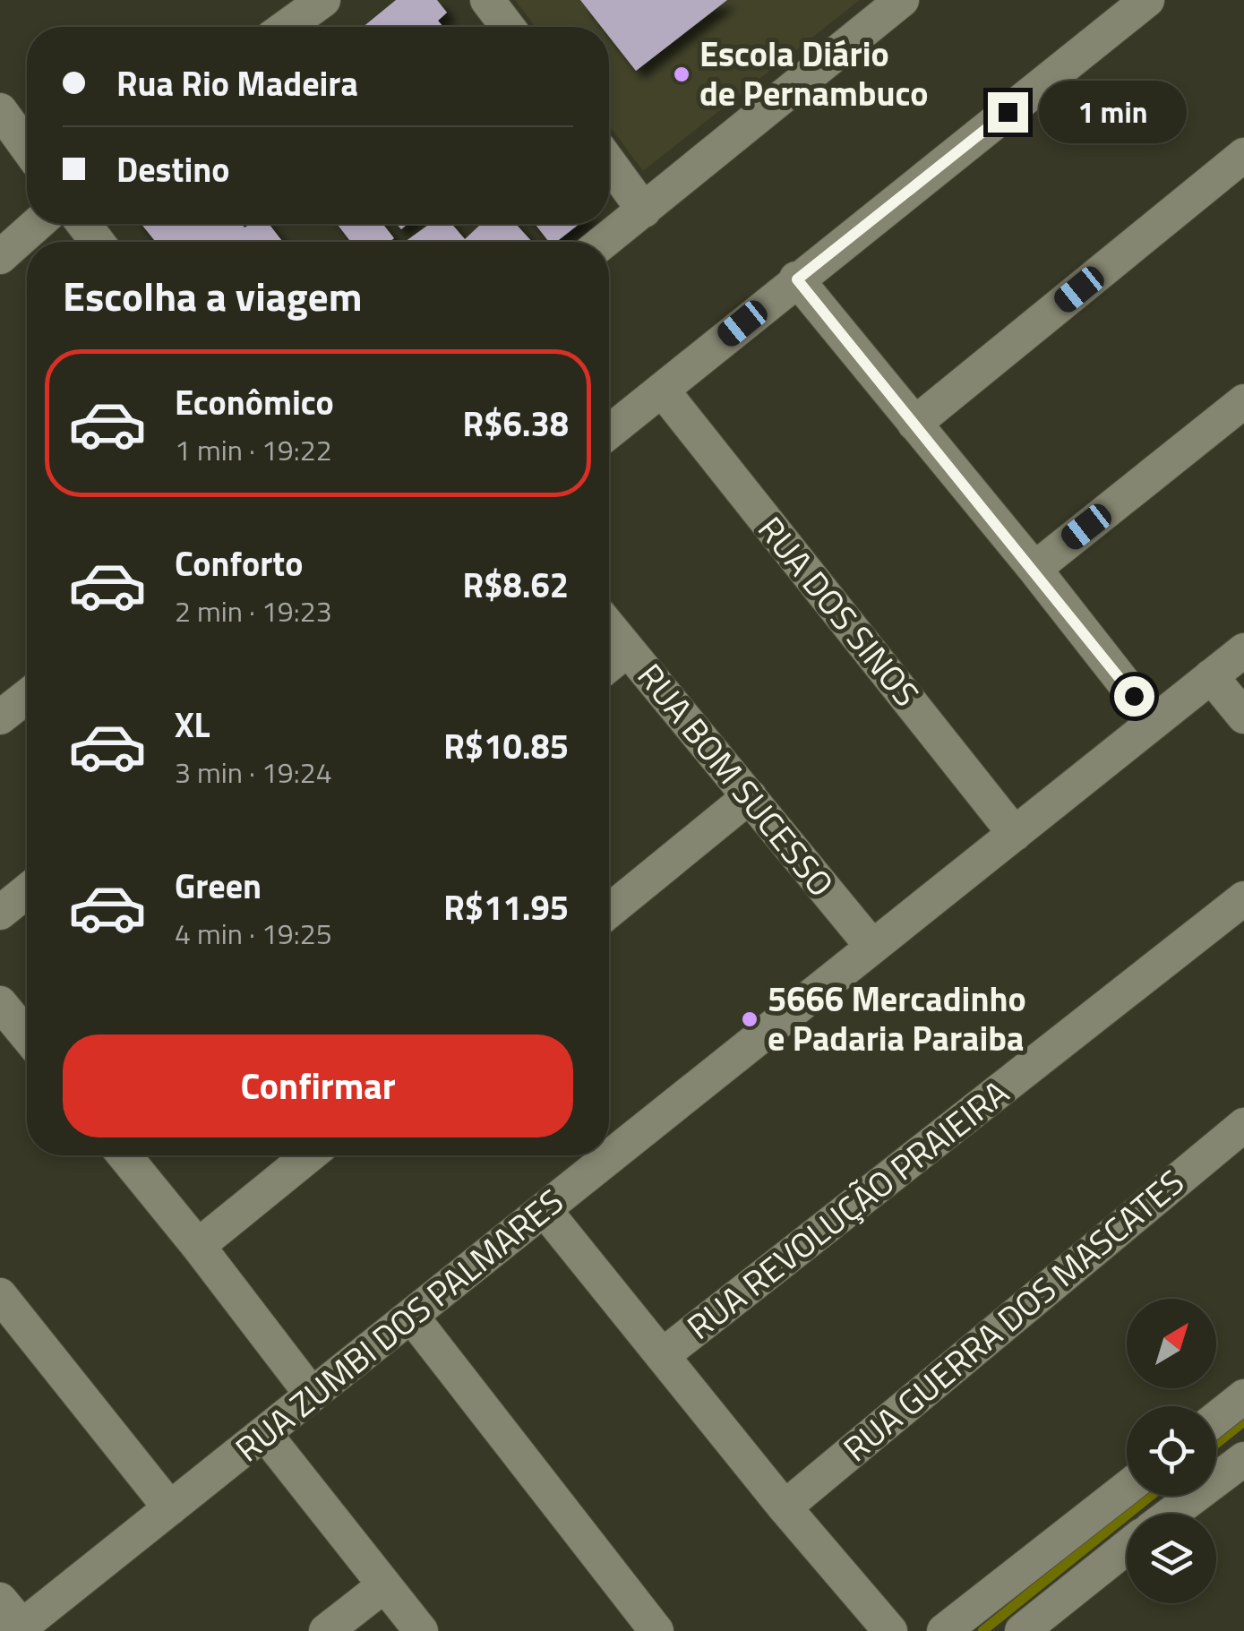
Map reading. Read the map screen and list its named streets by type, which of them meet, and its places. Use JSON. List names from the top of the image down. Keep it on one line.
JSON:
{"streets":{"street":["RUA DOS SINOS","RUA BOM SUCESSO","RUA REVOLUÇÃO PRAIEIRA","RUA GUERRA DOS MASCATES","RUA ZUMBI DOS PALMARES"]},"crossings":[["RUA DOS SINOS","RUA ZUMBI DOS PALMARES"],["RUA BOM SUCESSO","RUA ZUMBI DOS PALMARES"]],"places":["Escola Diário de Pernambuco","5666 Mercadinho e Padaria Paraiba"],"north":"top right","page":{"banner":["Rua Rio Madeira","Destino"],"bubble":"1 min","heading":"Escolha a viagem","list":[{"name":"Econômico","note":"1 min · 19:22","value":"R$6.38"},{"name":"Conforto","note":"2 min · 19:23","value":"R$8.62"},{"name":"XL","note":"3 min · 19:24","value":"R$10.85"},{"name":"Green","note":"4 min · 19:25","value":"R$11.95"}],"buttons":"Confirmar"}}
